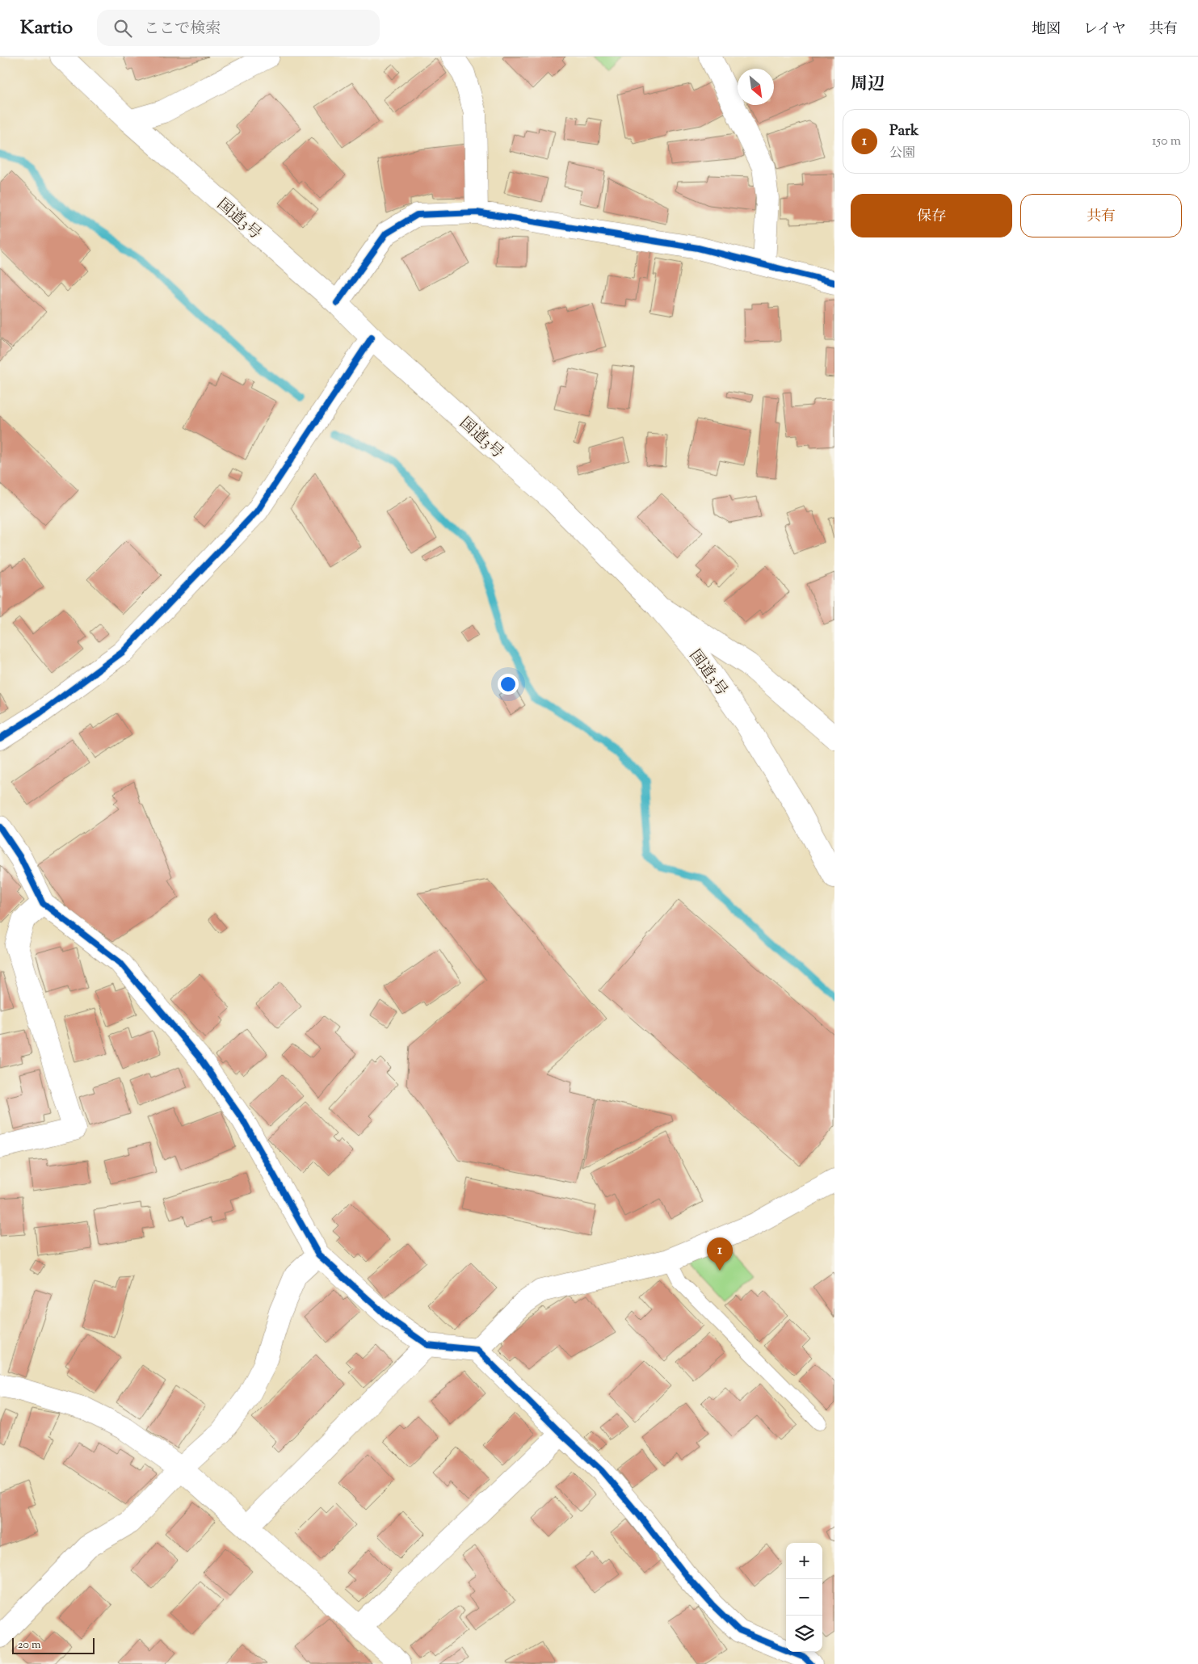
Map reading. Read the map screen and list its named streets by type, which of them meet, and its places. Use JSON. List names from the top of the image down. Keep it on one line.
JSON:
{"streets":{"main road":["国道3号"]},"scale_bar":"20 m","north":"bottom right","page":{"header":"Kartio","search":"ここで検索","nav":["地図","レイヤ","共有"],"heading":"周辺","list":[{"mark":"1","name":"Park","note":"公園","value":"150 m"}],"buttons":["保存","共有"],"pins":"1","map_buttons":["+","−"],"scale":"20 m"}}
